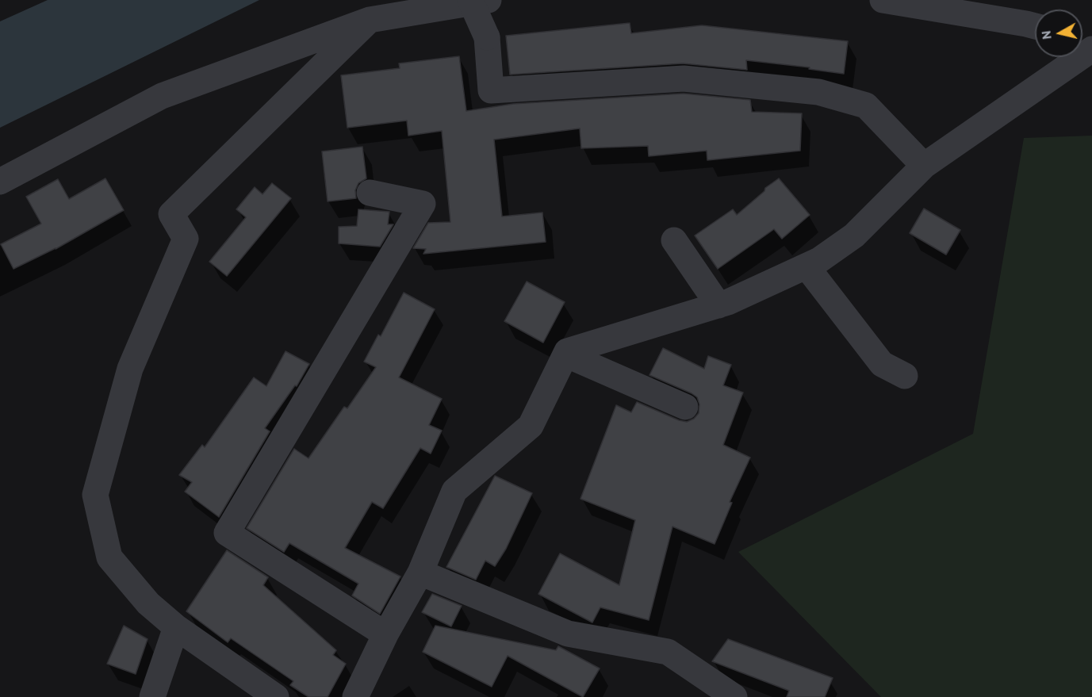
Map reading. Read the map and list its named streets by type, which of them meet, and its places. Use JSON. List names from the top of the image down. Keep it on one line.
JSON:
{"north":"left"}
